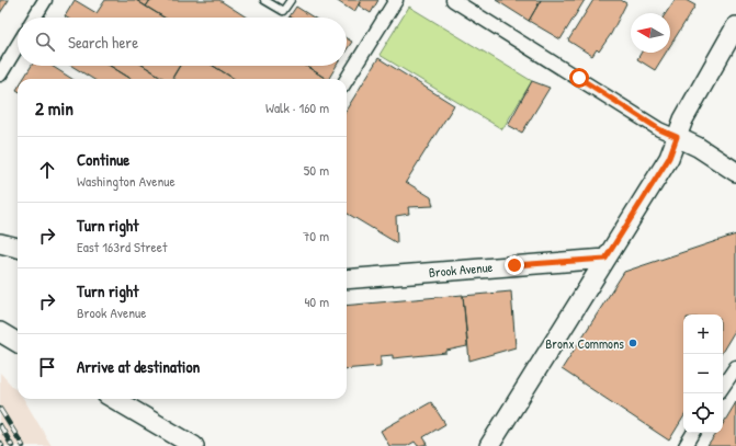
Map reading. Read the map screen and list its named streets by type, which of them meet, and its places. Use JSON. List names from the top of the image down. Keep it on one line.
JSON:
{"streets":{"main road":["Brook Avenue"]},"places":["Bronx Commons"],"north":"left","page":{"search":"Search here","heading":["2 min","Walk · 160 m"],"list":[["Continue","Washington Avenue","50 m"],["Turn right","East 163rd Street","70 m"],["Turn right","Brook Avenue","40 m"],"Arrive at destination"],"map_buttons":["+","−"]}}
